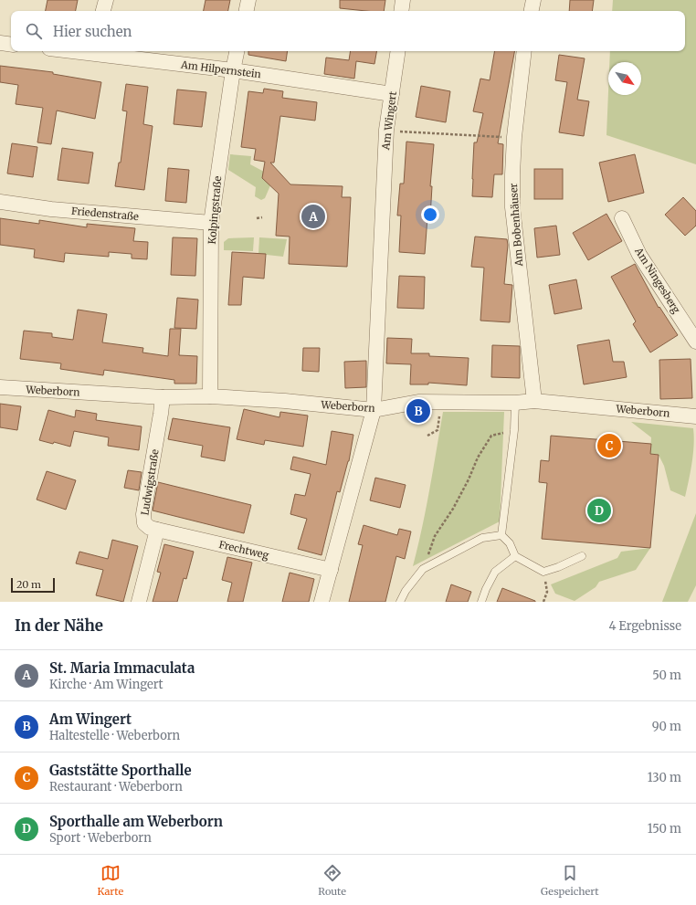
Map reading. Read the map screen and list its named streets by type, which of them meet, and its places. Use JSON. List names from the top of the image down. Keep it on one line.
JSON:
{"streets":{"street":["Am Hilpernstein","Am Wingert","Kolpingstraße","Friedenstraße","Am Bobenhäuser","Am Ningesberg","Weberborn","Ludwigstraße","Frechtweg"]},"crossings":[["Am Hilpernstein","Am Wingert"],["Am Hilpernstein","Kolpingstraße"],["Am Wingert","Weberborn"],["Am Wingert","Frechtweg"],["Kolpingstraße","Friedenstraße"],["Kolpingstraße","Weberborn"],["Am Bobenhäuser","Weberborn"],["Weberborn","Ludwigstraße"],["Ludwigstraße","Frechtweg"]],"scale_bar":"20 m","north":"bottom right","page":{"search":"Hier suchen","pins":["A","B","C","D"],"scale":"20 m","heading":["In der Nähe","4 Ergebnisse"],"list":[{"mark":"A","name":"St. Maria Immaculata","note":"Kirche · Am Wingert","value":"50 m"},{"mark":"B","name":"Am Wingert","note":"Haltestelle · Weberborn","value":"90 m"},{"mark":"C","name":"Gaststätte Sporthalle","note":"Restaurant · Weberborn","value":"130 m"},{"mark":"D","name":"Sporthalle am Weberborn","note":"Sport · Weberborn","value":"150 m"}],"nav":["Karte","Route","Gespeichert"]}}
